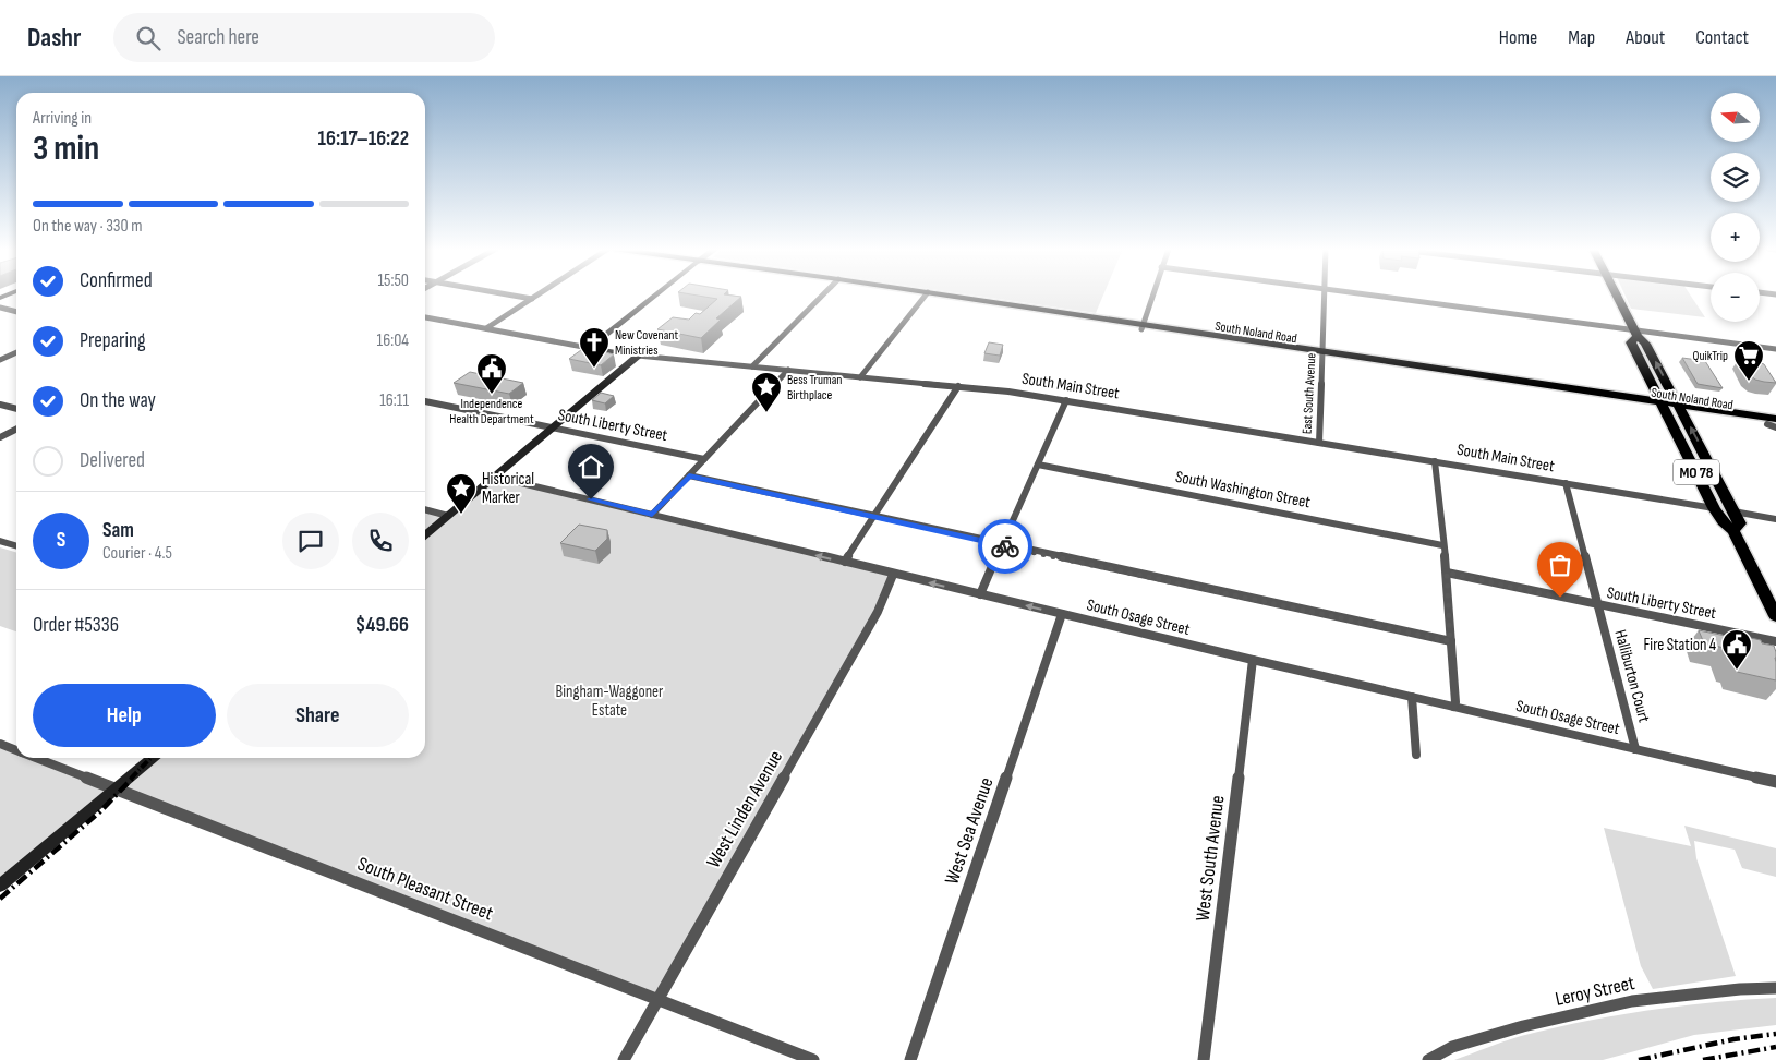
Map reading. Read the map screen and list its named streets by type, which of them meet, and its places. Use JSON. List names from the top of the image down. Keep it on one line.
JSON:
{"streets":{"main road":["South Noland Road","MO 78"],"street":["South Main Street","East South Avenue","South Liberty Street","South Washington Street","South Osage Street","Halliburton Court","West Linden Avenue","West Sea Avenue","West South Avenue","South Pleasant Street","Leroy Street"]},"crossings":[["South Noland Road","East South Avenue"],["South Noland Road","MO 78"],["South Main Street","East South Avenue"],["South Main Street","MO 78"],["South Main Street","Halliburton Court"],["South Liberty Street","Halliburton Court"],["South Osage Street","Halliburton Court"],["South Osage Street","West Linden Avenue"],["South Osage Street","West Sea Avenue"],["South Osage Street","West South Avenue"],["West Linden Avenue","South Pleasant Street"]],"parks":["Bingham-Waggoner Estate"],"places":{"church":["New Covenant Ministries"],"supermarket":["QuikTrip"],"public building":["Independence Health Department","Fire Station 4"],"place":["Bess Truman Birthplace","Historical Marker"]},"north":"left","page":{"header":"Dashr","search":"Search here","nav":["Home","Map","About","Contact"],"map_buttons":["+","−"],"heading":["3 min","Arriving in","16:17–16:22"],"panel":["Sam","Courier · 4.5","Order #5336","$49.66"],"bar":"On the way · 330 m","list":[["Confirmed","15:50"],["Preparing","16:04"],["On the way","16:11"],"Delivered"],"round":"S","buttons":["Help","Share"]}}
